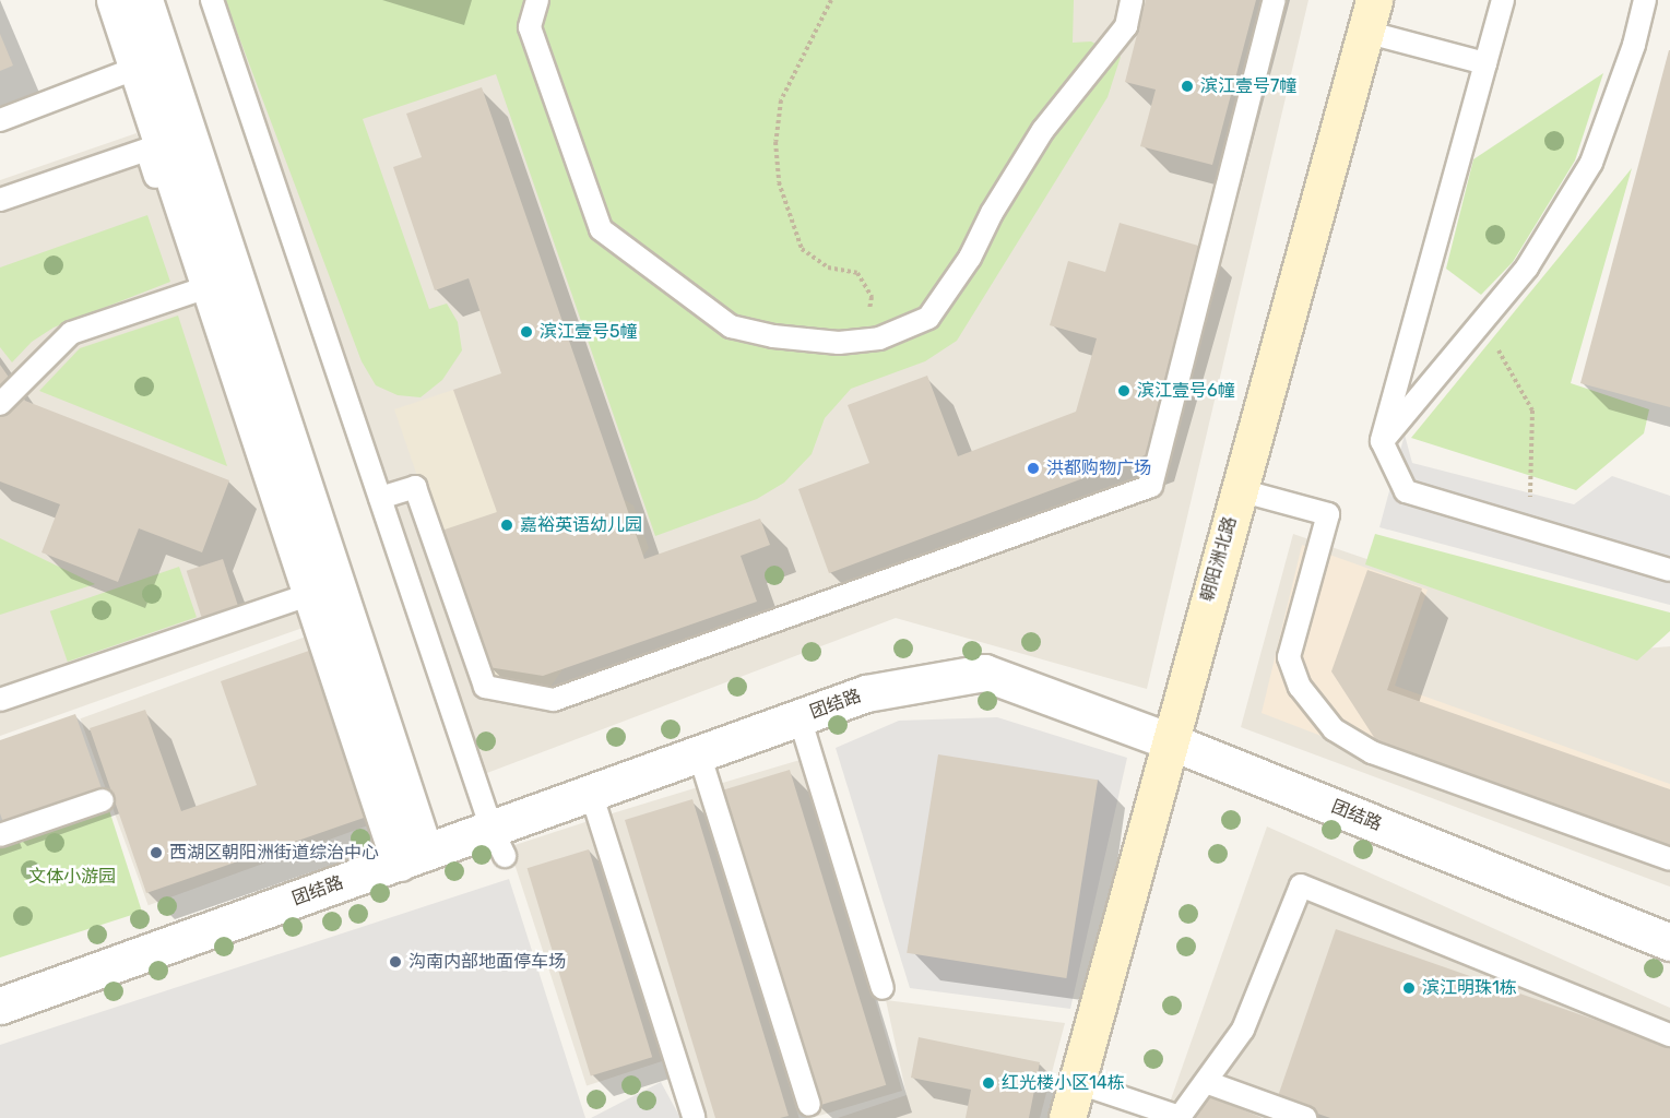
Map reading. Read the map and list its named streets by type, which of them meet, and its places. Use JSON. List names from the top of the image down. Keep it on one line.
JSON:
{"streets":{"main road":["朝阳洲北路"],"street":["团结路"]},"crossings":[["朝阳洲北路","团结路"]],"parks":["文体小游园"],"places":["滨江壹号7幢","滨江壹号5幢","滨江壹号6幢","洪都购物广场","嘉裕英语幼儿园","西湖区朝阳洲街道综治中心","沟南内部地面停车场","滨江明珠1栋","红光楼小区14栋"]}
